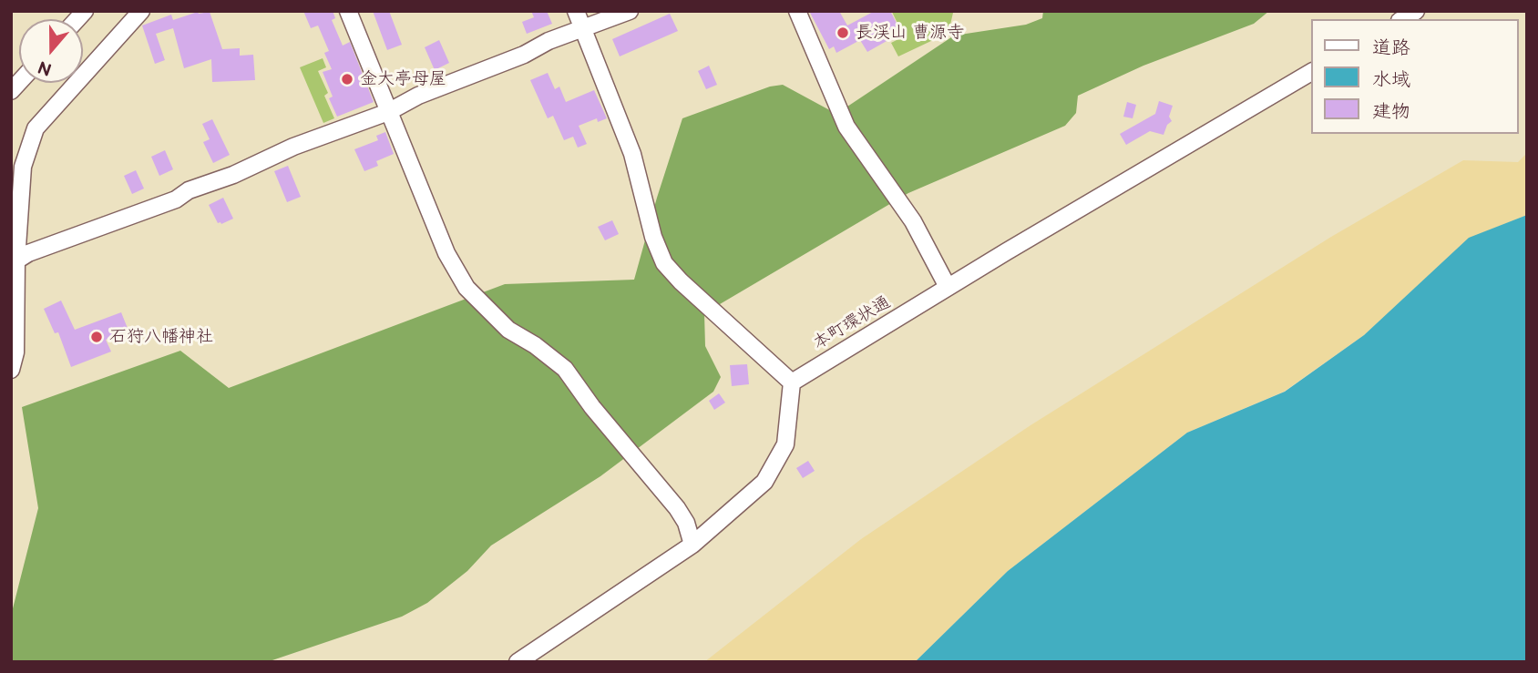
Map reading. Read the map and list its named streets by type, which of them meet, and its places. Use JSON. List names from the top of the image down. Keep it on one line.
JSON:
{"streets":{"street":["本町環状通"]},"places":["長渓山 曹源寺","金大亭母屋","石狩八幡神社"],"legend":["道路","水域","建物"],"north":"bottom"}
